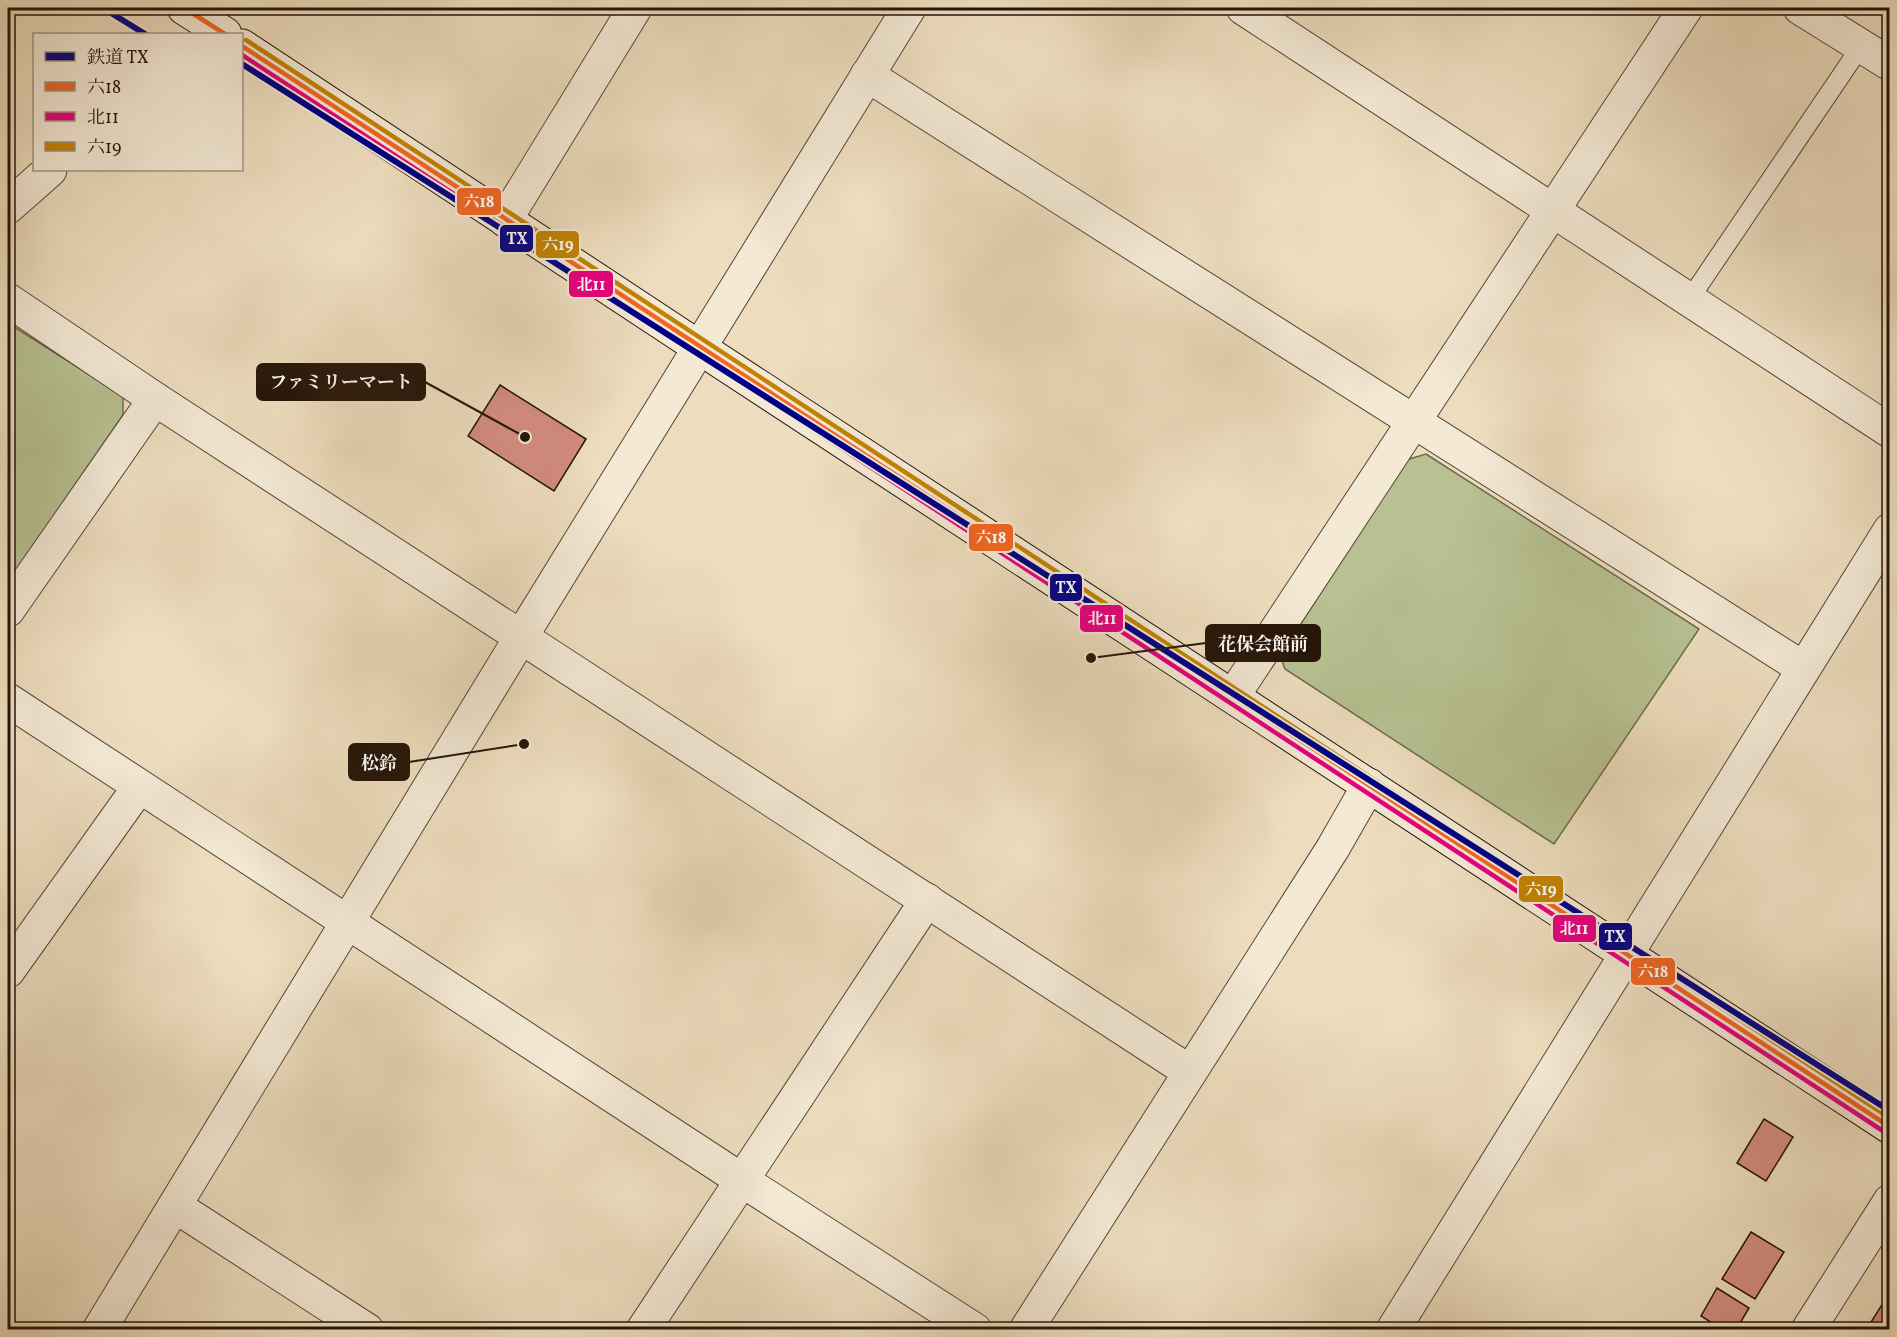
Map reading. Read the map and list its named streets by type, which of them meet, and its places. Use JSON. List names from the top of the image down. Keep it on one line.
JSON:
{"places":["ファミリーマート","花保会館前","松鈴"],"lines":["rail line TX","transit line 六18","transit line 六19","transit line 北11"],"legend":["鉄道 TX","六18","北11","六19"]}
